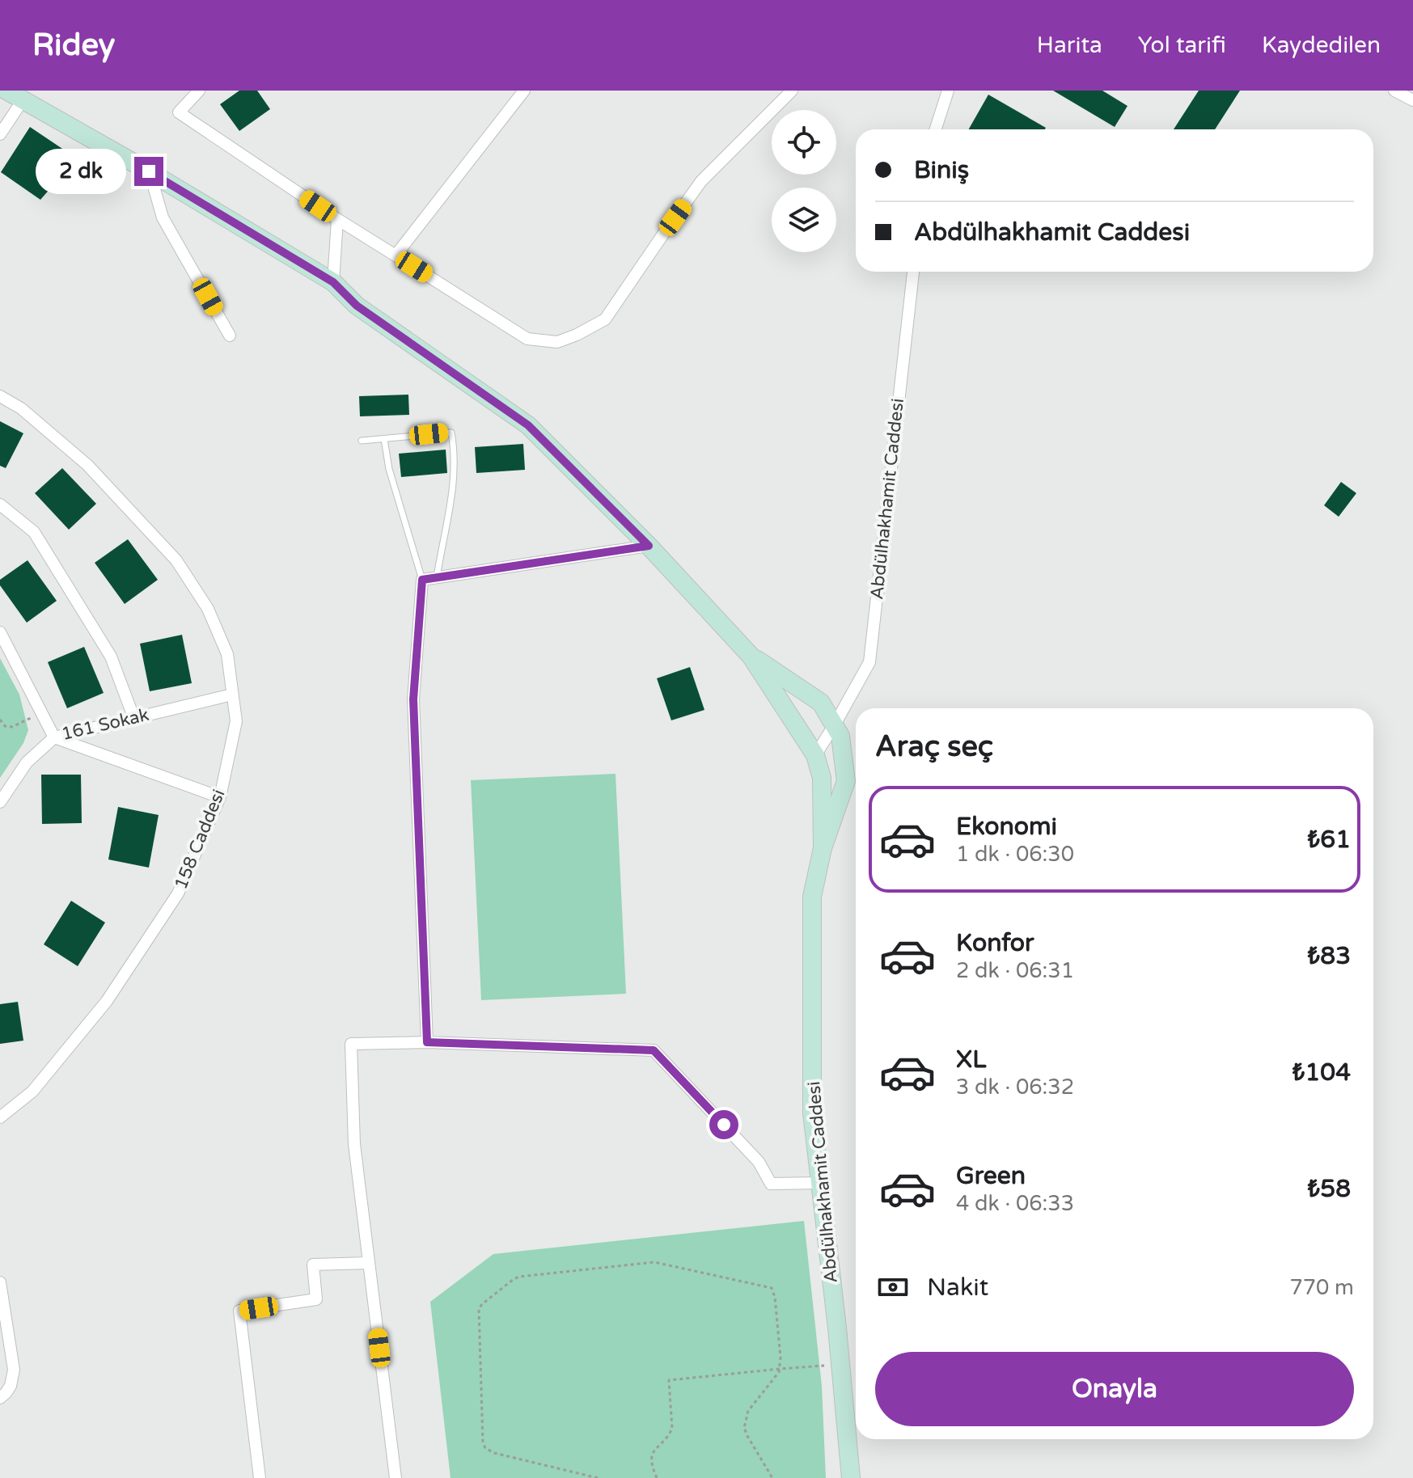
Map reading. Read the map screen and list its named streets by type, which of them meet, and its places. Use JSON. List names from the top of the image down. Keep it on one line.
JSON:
{"streets":{"main road":["Abdülhakhamit Caddesi"],"street":["161 Sokak","158 Caddesi"]},"crossings":[["161 Sokak","158 Caddesi"]],"page":{"header":"Ridey","nav":["Harita","Yol tarifi","Kaydedilen"],"banner":["Biniş","Abdülhakhamit Caddesi"],"bubble":"2 dk","heading":"Araç seç","list":[{"name":"Ekonomi","note":"1 dk · 06:30","value":"₺61"},{"name":"Konfor","note":"2 dk · 06:31","value":"₺83"},{"name":"XL","note":"3 dk · 06:32","value":"₺104"},{"name":"Green","note":"4 dk · 06:33","value":"₺58"}],"pay":["Nakit","770 m"],"buttons":"Onayla"}}
